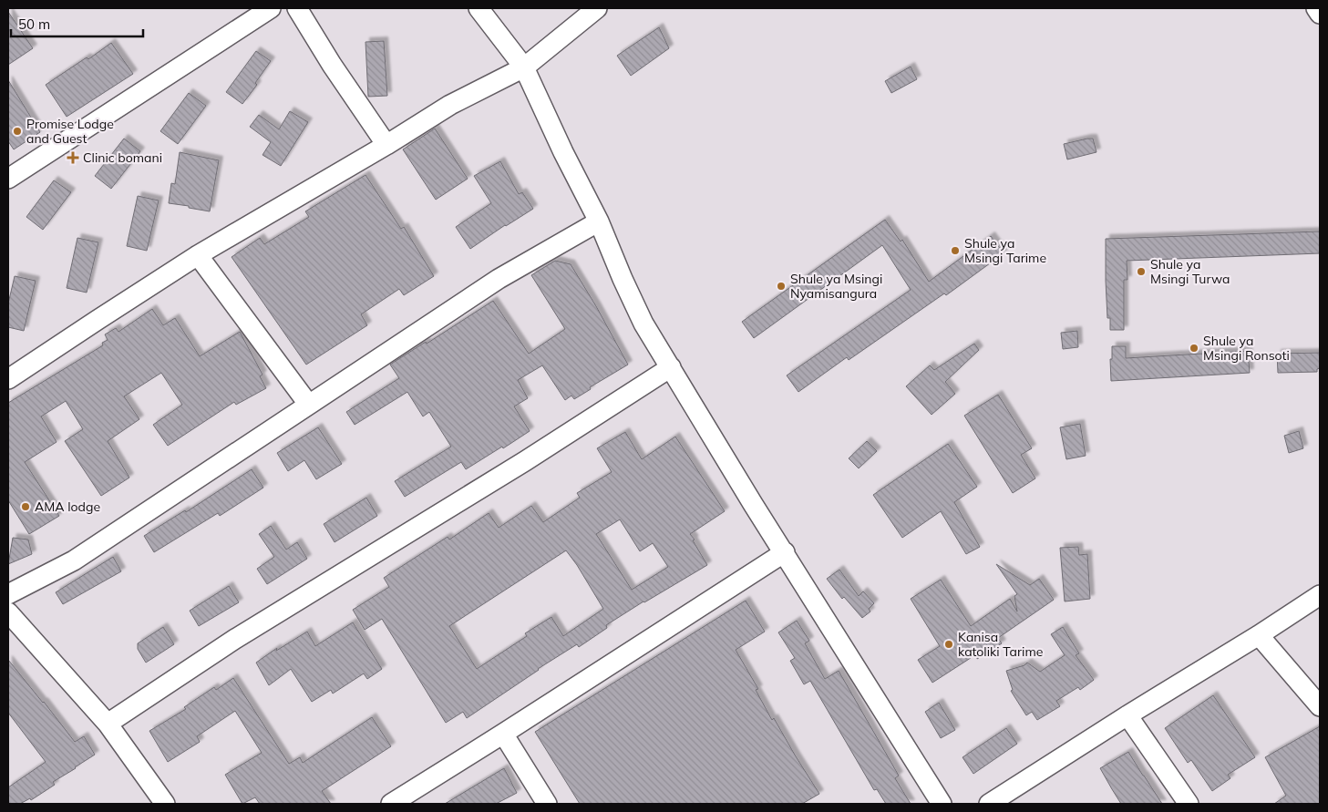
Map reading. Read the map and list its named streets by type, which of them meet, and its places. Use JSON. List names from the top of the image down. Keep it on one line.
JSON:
{"places":{"other":["Promise Lodge and Guest","Shule ya Msingi Tarime","Shule ya Msingi Turwa","Shule ya Msingi Nyamisangura","Shule ya Msingi Ronsoti","AMA lodge","Kanisa katoliki Tarime"],"health":["Clinic bomani"]},"scale_bar":"50 m"}
